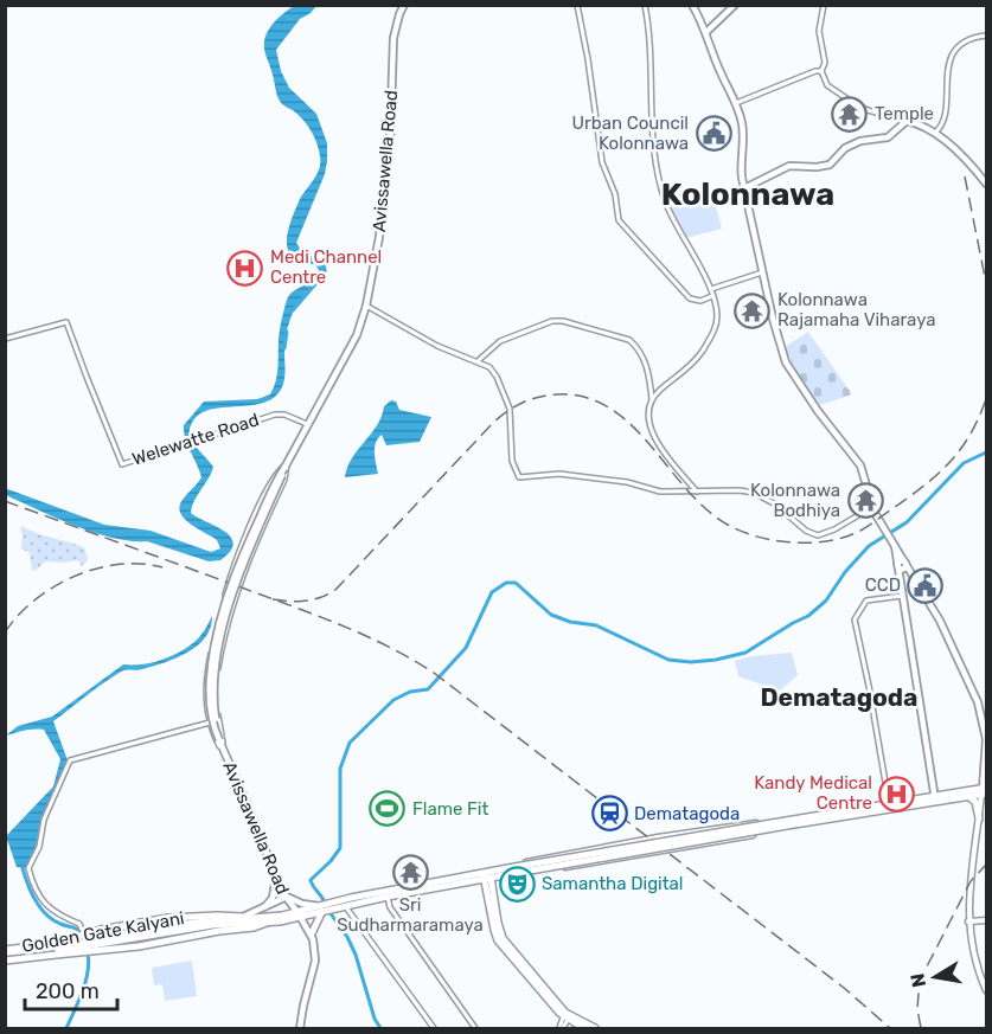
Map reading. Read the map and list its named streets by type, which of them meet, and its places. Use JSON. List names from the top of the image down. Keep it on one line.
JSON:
{"streets":{"highway":["Golden Gate Kalyani"],"main road":["Avissawella Road"],"street":["Welewatte Road"]},"crossings":[["Avissawella Road","Welewatte Road"]],"districts":["Kolonnawa","Dematagoda"],"places":{"temple":["Temple","Kolonnawa Rajamaha Viharaya","Kolonnawa Bodhiya","Sri Sudharmaramaya"],"public building":["Urban Council Kolonnawa","CCD"],"hospital":["Medi Channel Centre","Kandy Medical Centre"],"sports":["Flame Fit"],"station":["Dematagoda"],"theatre":["Samantha Digital"]},"scale_bar":"200 m","north":"left"}
